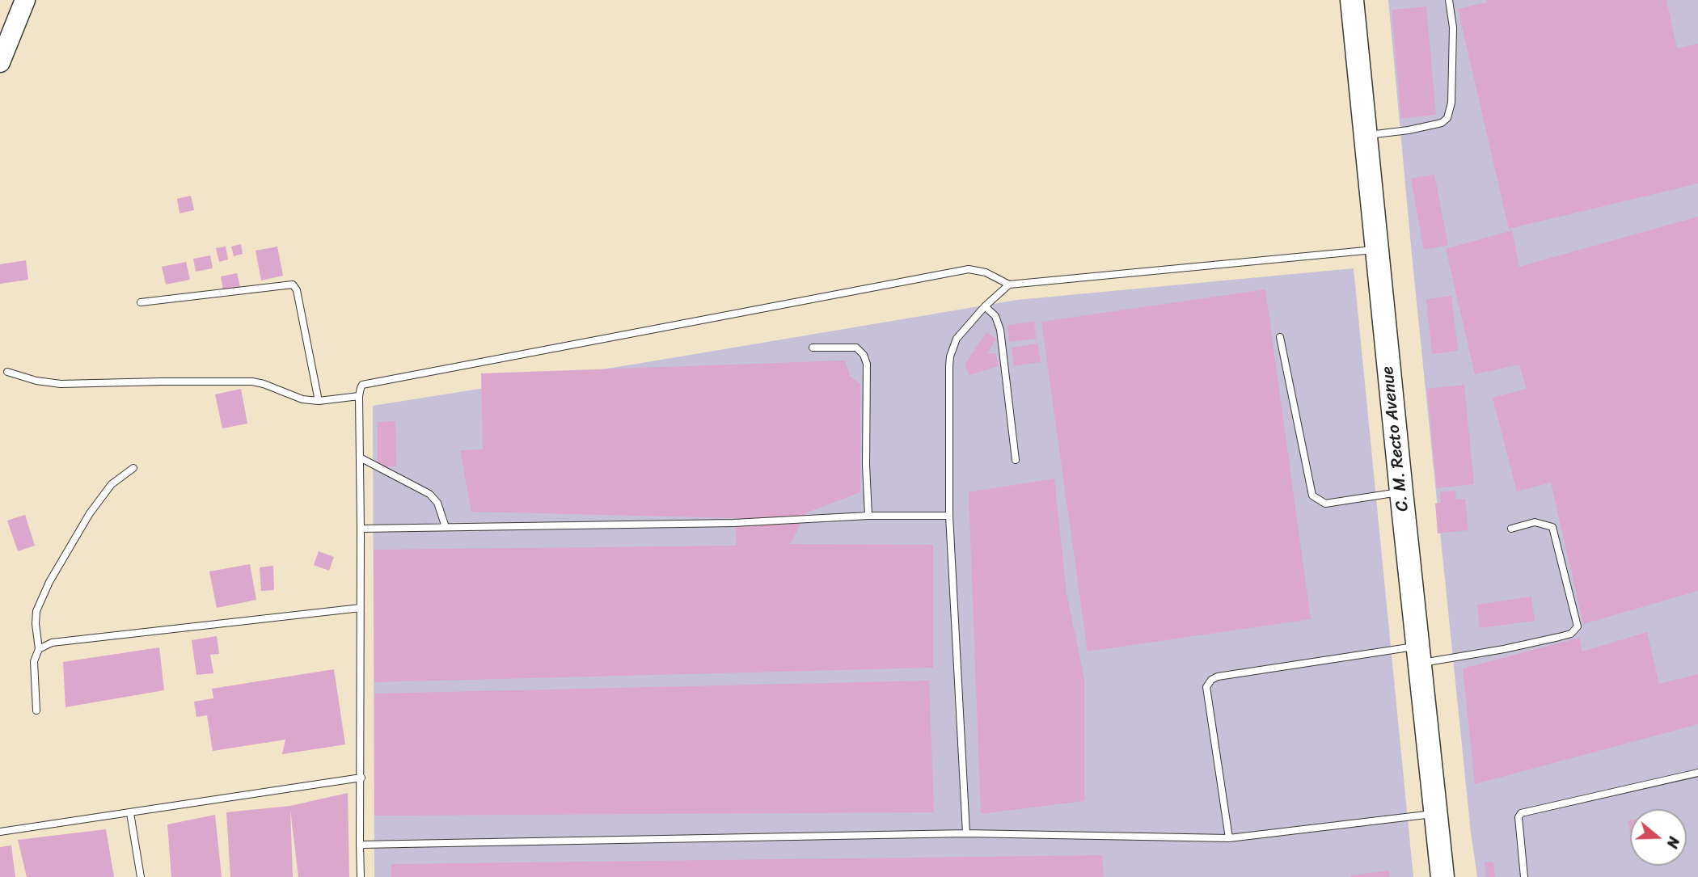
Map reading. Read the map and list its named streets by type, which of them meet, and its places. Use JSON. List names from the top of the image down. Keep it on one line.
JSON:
{"streets":{"highway":["C. M. Recto Avenue"]},"north":"right"}
